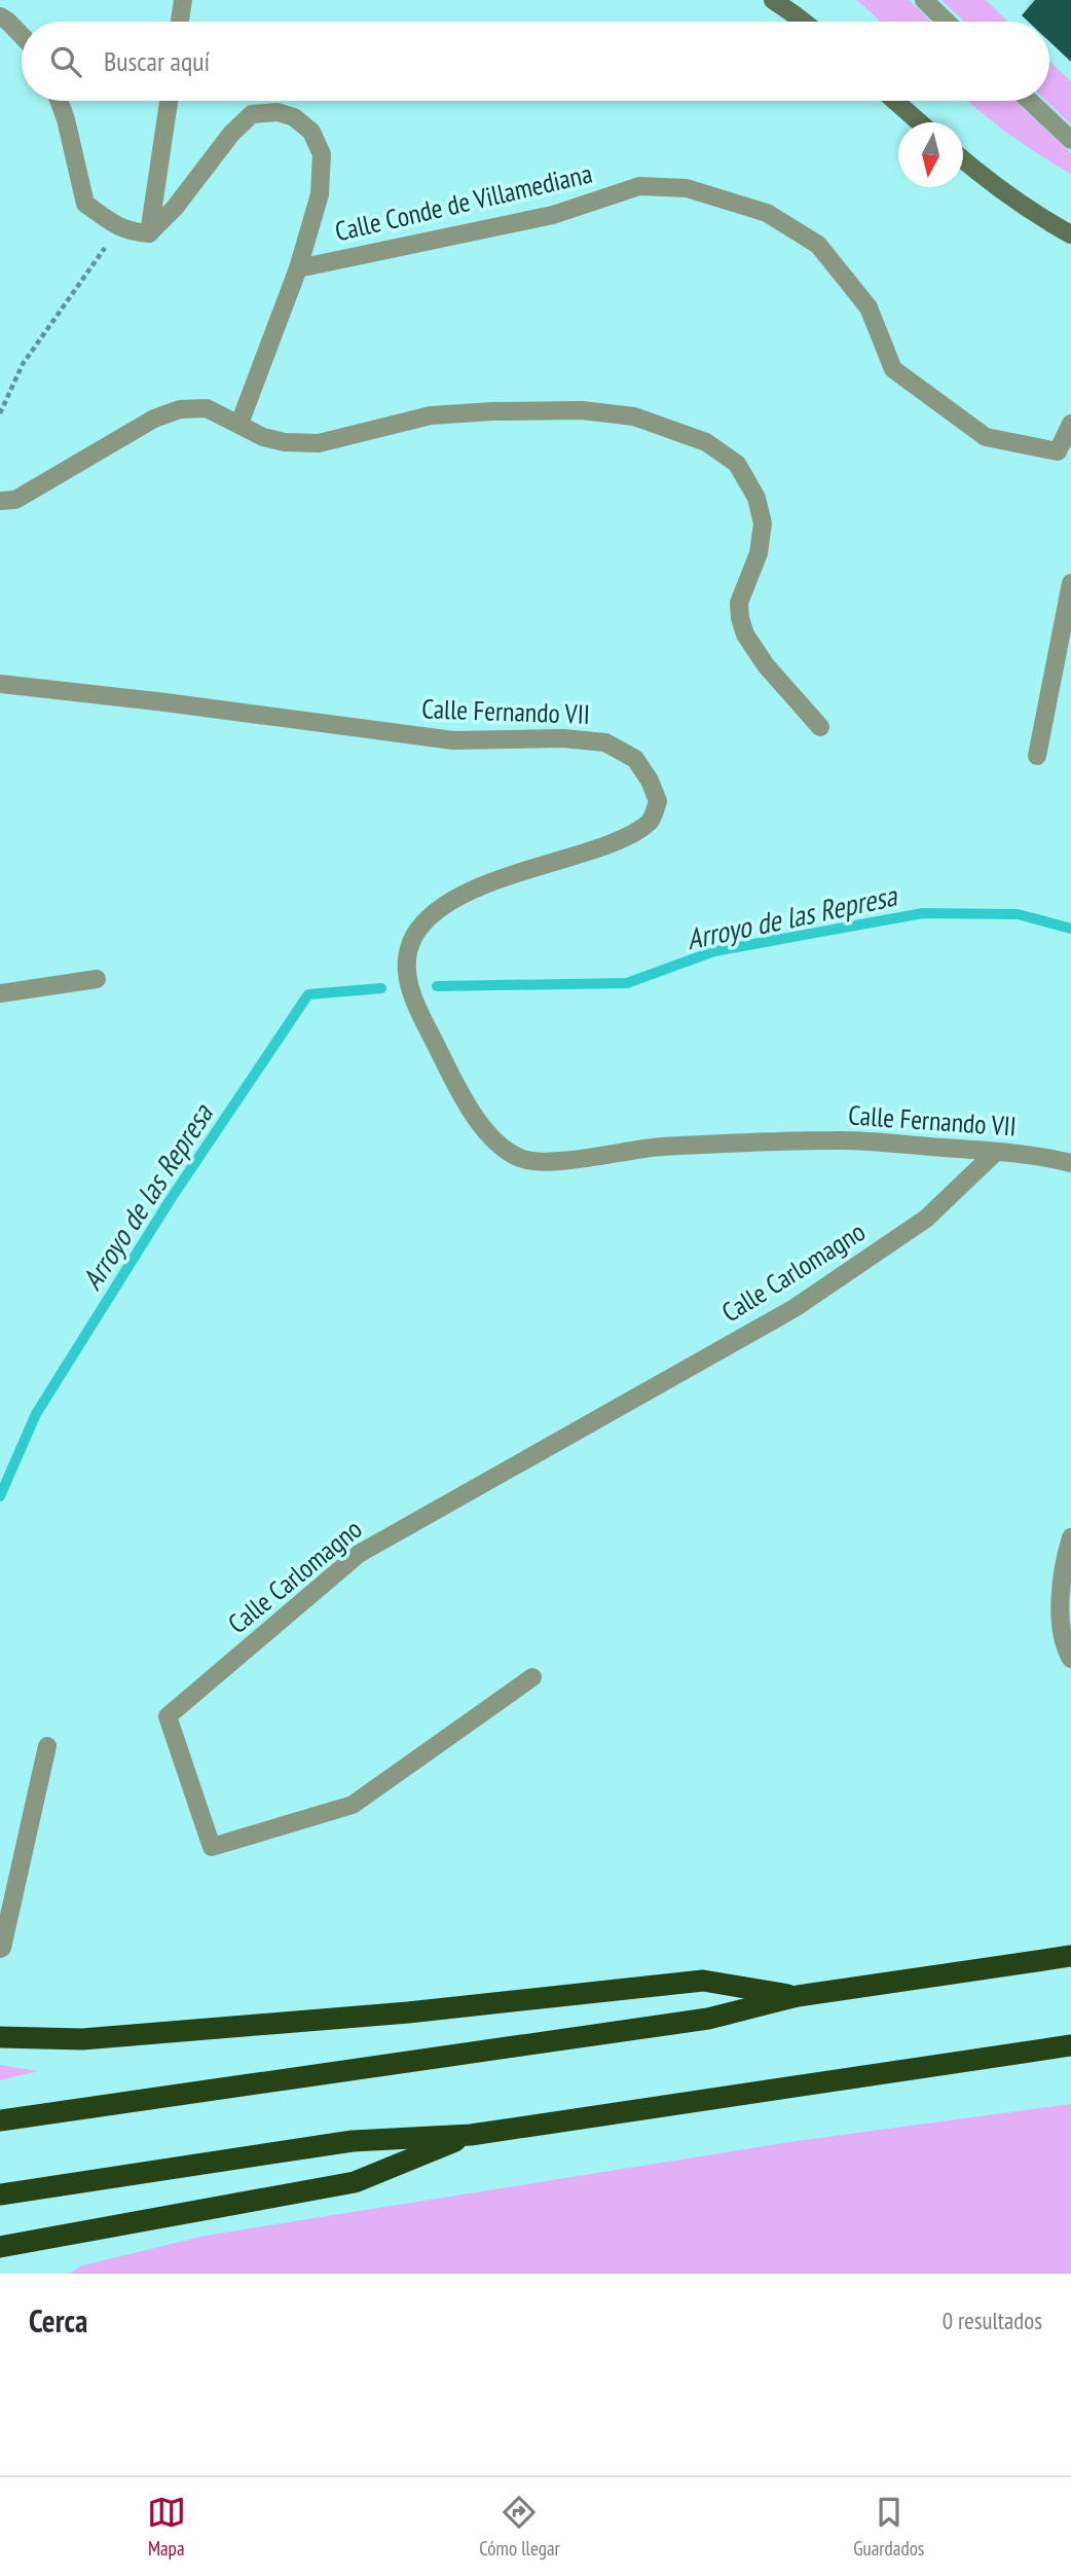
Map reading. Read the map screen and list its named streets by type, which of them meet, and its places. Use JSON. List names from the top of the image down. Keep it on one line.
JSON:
{"streets":{"street":["Calle Conde de Villamediana","Calle Fernando VII","Calle Carlomagno"]},"crossings":[["Calle Fernando VII","Calle Carlomagno"]],"water":["Arroyo de las Represa"],"north":"bottom","page":{"search":"Buscar aquí","heading":["Cerca","0 resultados"],"nav":["Mapa","Cómo llegar","Guardados"]}}
